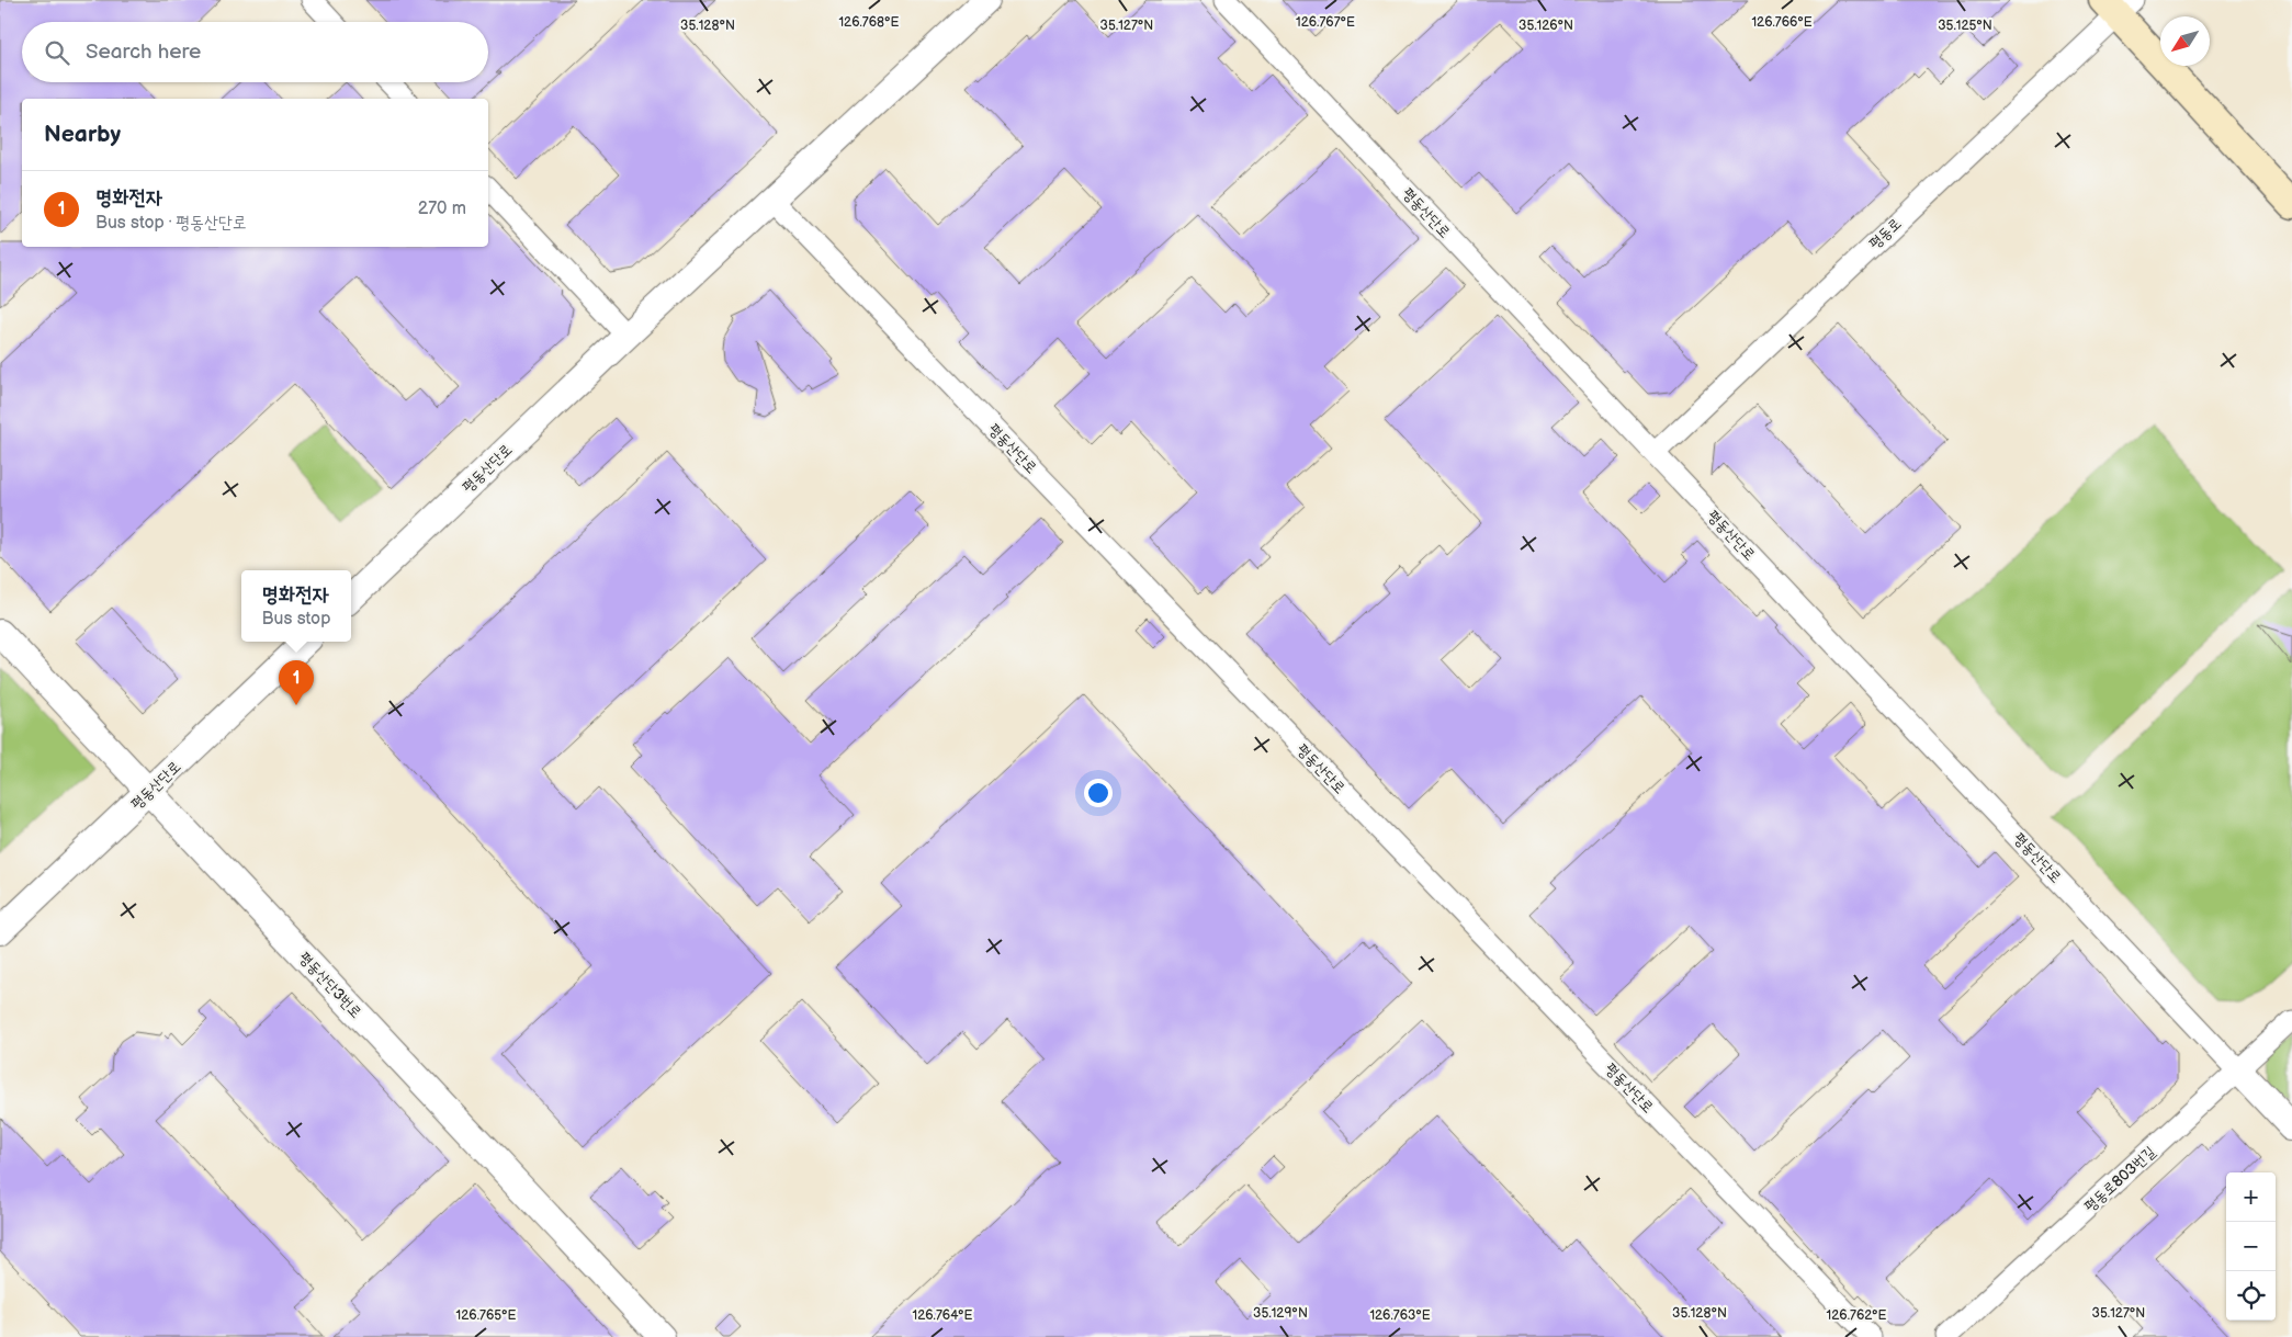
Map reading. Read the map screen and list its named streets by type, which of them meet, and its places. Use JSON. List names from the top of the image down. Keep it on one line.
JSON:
{"streets":{"main road":["평동로"],"street":["평동산단로","평동산단3번로","평동로803번길"]},"crossings":[["평동산단로","평동로"],["평동산단로","평동산단3번로"],["평동산단로","평동로803번길"]],"north":"bottom left","page":{"search":"Search here","heading":"Nearby","list":[{"mark":"1","name":"명화전자","note":"Bus stop · 평동산단로","value":"270 m"}],"popup":["명화전자","Bus stop"],"pins":"1","map_buttons":["+","−"]},"coordinates":["126.768°E","126.767°E","126.766°E","35.128°N","35.127°N","35.126°N","35.125°N","35.129°N","126.765°E","126.764°E","126.763°E","126.762°E"]}
